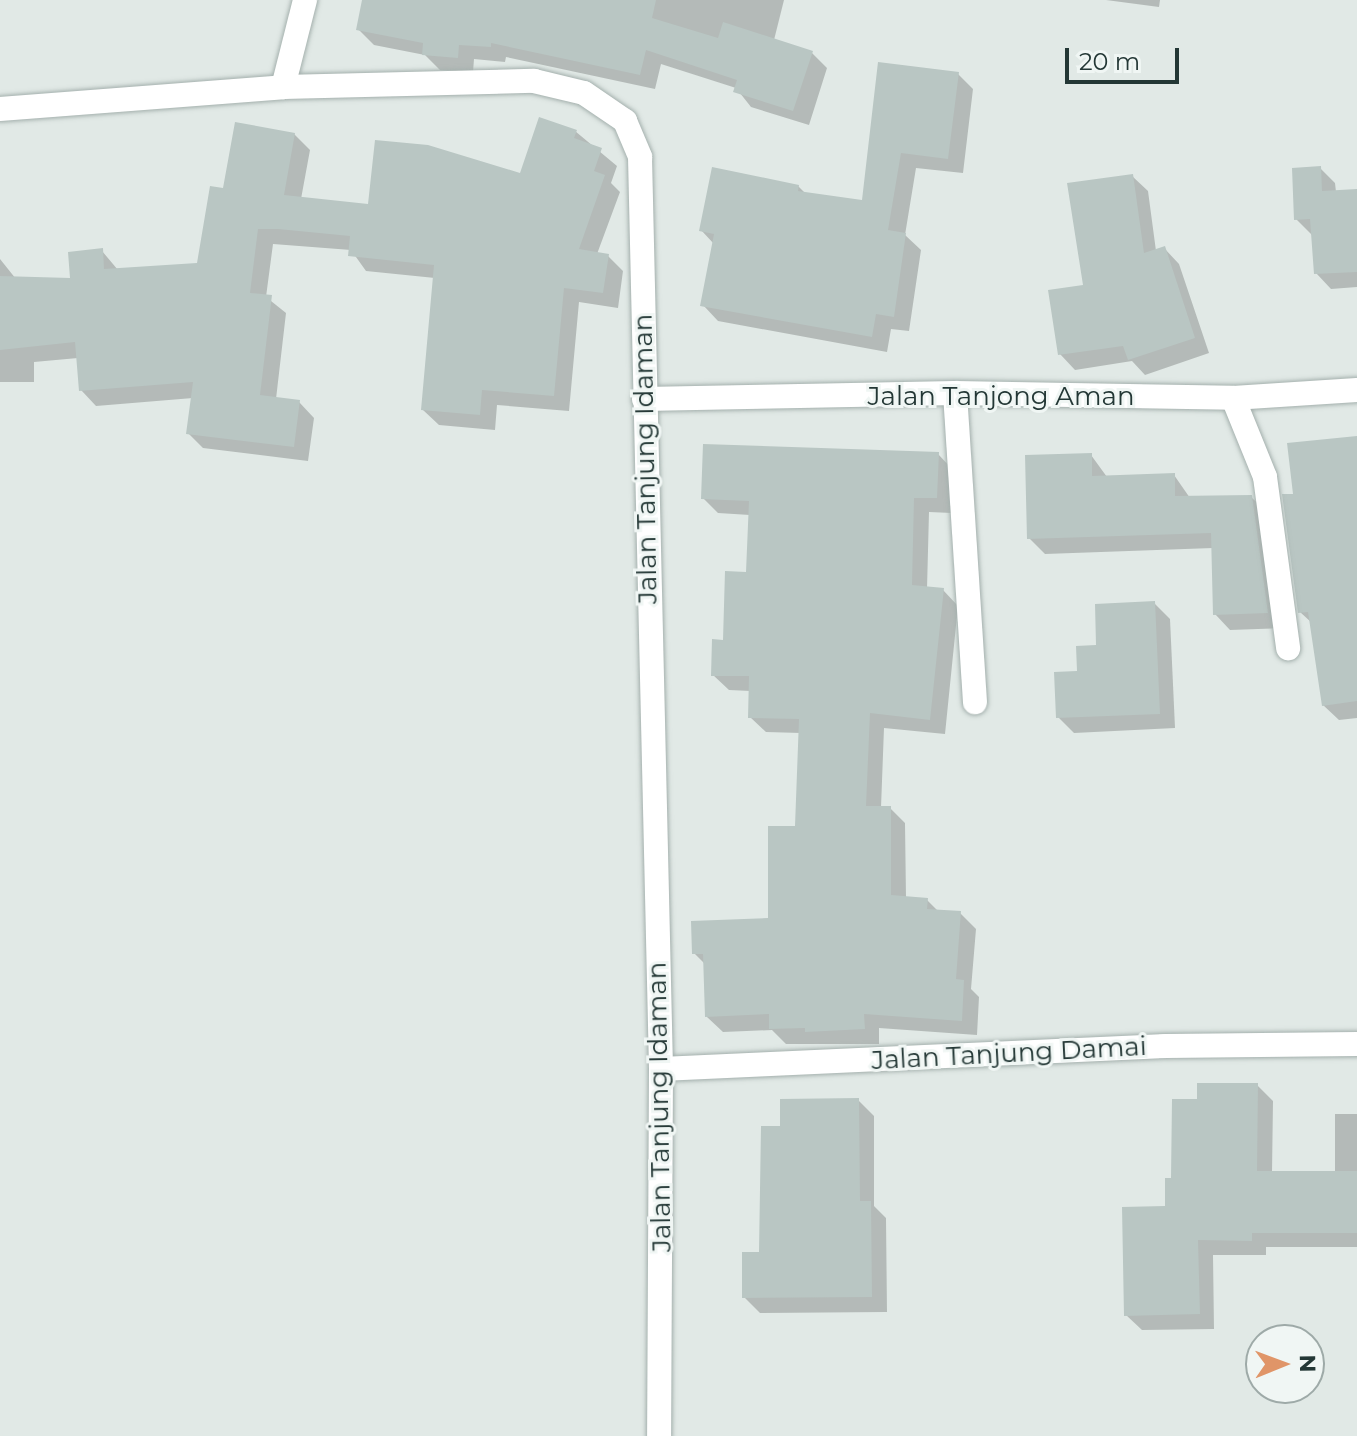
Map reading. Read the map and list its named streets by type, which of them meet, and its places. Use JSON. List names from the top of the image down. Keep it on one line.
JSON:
{"streets":{"street":["Jalan Tanjong Aman","Jalan Tanjung Idaman","Jalan Tanjung Damai"]},"crossings":[["Jalan Tanjong Aman","Jalan Tanjung Idaman"],["Jalan Tanjung Idaman","Jalan Tanjung Damai"]],"scale_bar":"20 m","north":"right"}
